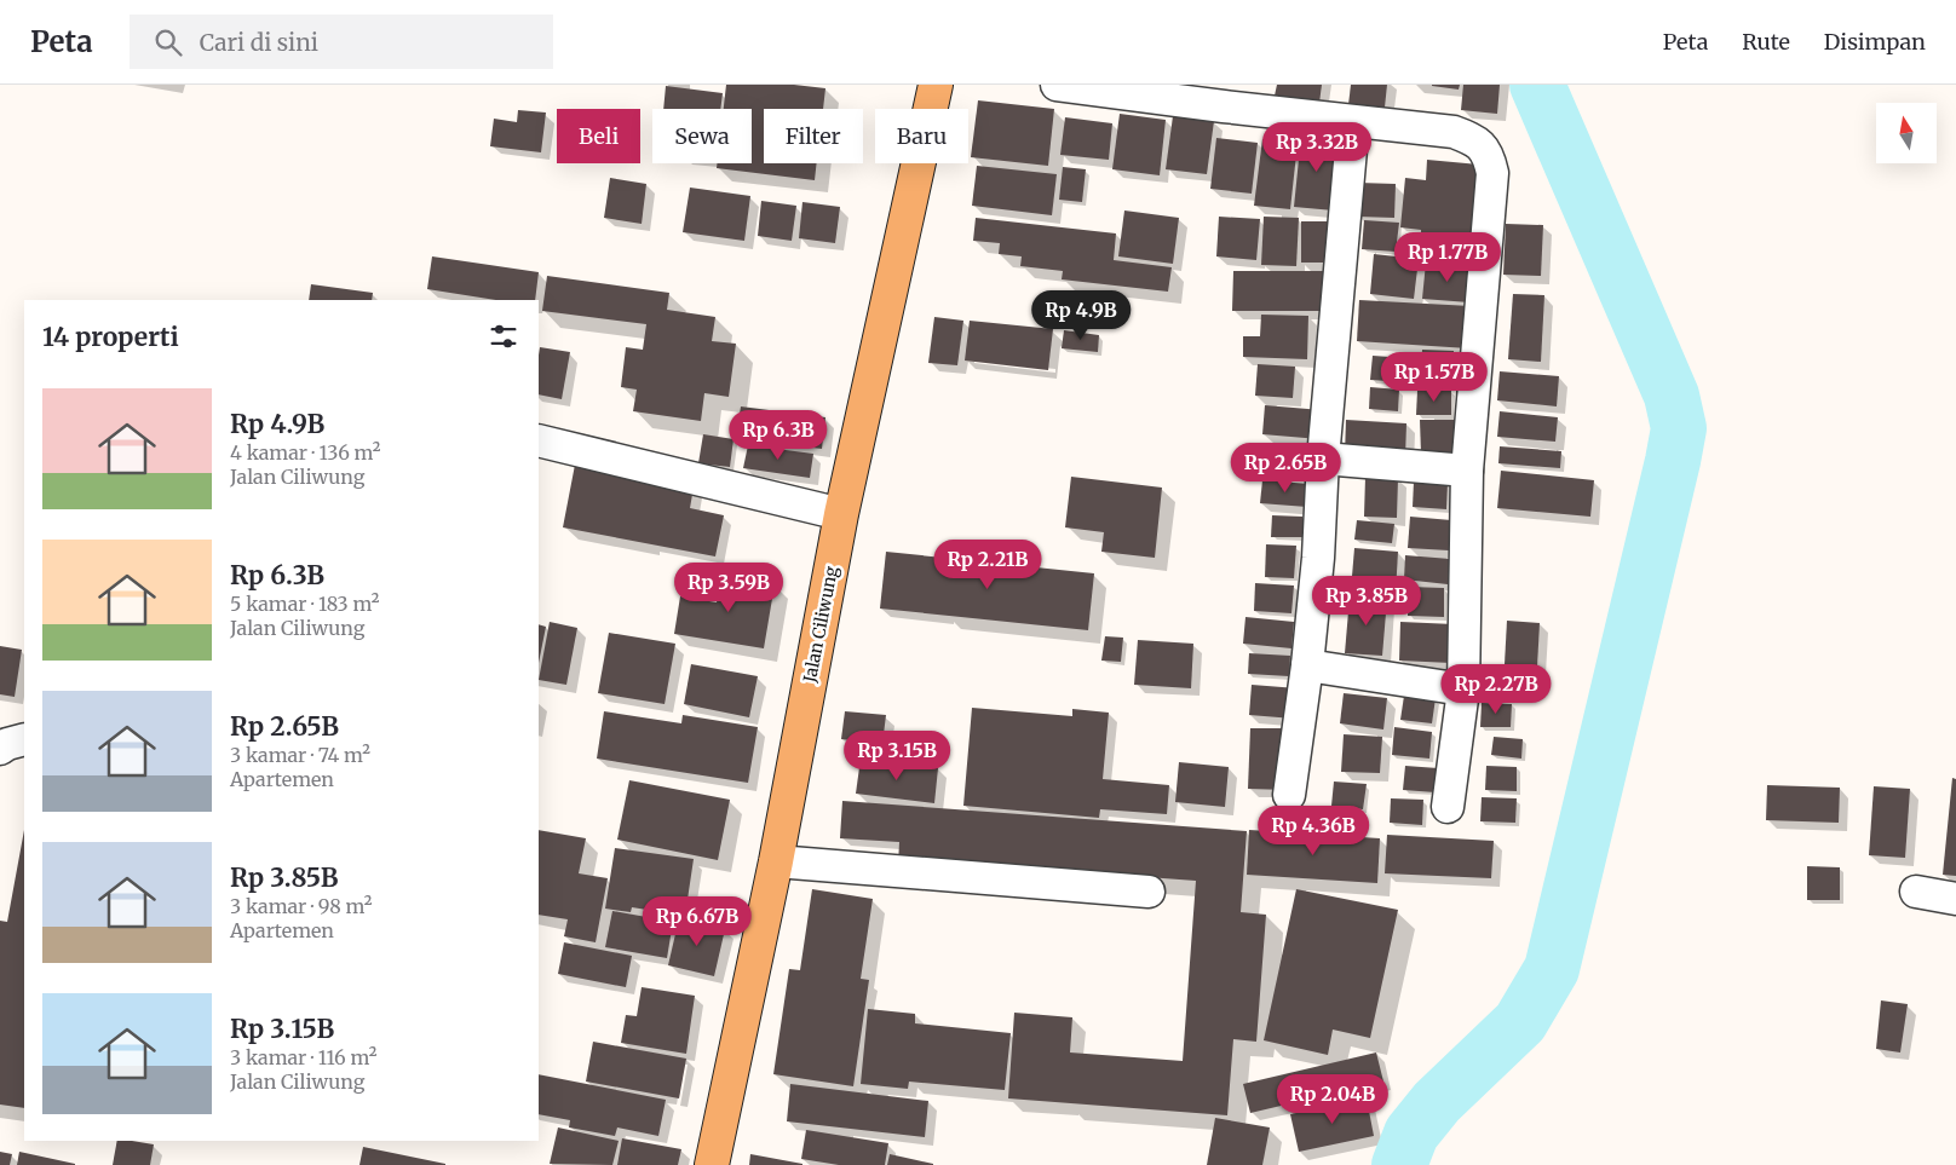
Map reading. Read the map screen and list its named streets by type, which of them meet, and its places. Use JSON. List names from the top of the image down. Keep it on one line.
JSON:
{"streets":{"main road":["Jalan Ciliwung"]},"north":"top","page":{"header":"Peta","search":"Cari di sini","nav":["Peta","Rute","Disimpan"],"chip":["Beli","Sewa","Filter","Baru"],"price":["Rp 3.32B","Rp 1.77B","Rp 4.9B","Rp 1.57B","Rp 6.3B","Rp 2.65B","Rp 2.21B","Rp 3.59B","Rp 3.85B","Rp 2.27B","Rp 3.15B","Rp 4.36B","Rp 6.67B","Rp 2.04B"],"heading":"14 properti","list":[{"name":"Rp 4.9B","note":"4 kamar · 136 m² · Jalan Ciliwung"},{"name":"Rp 6.3B","note":"5 kamar · 183 m² · Jalan Ciliwung"},{"name":"Rp 2.65B","note":"3 kamar · 74 m² · Apartemen"},{"name":"Rp 3.85B","note":"3 kamar · 98 m² · Apartemen"},{"name":"Rp 3.15B","note":"3 kamar · 116 m² · Jalan Ciliwung"}]}}
